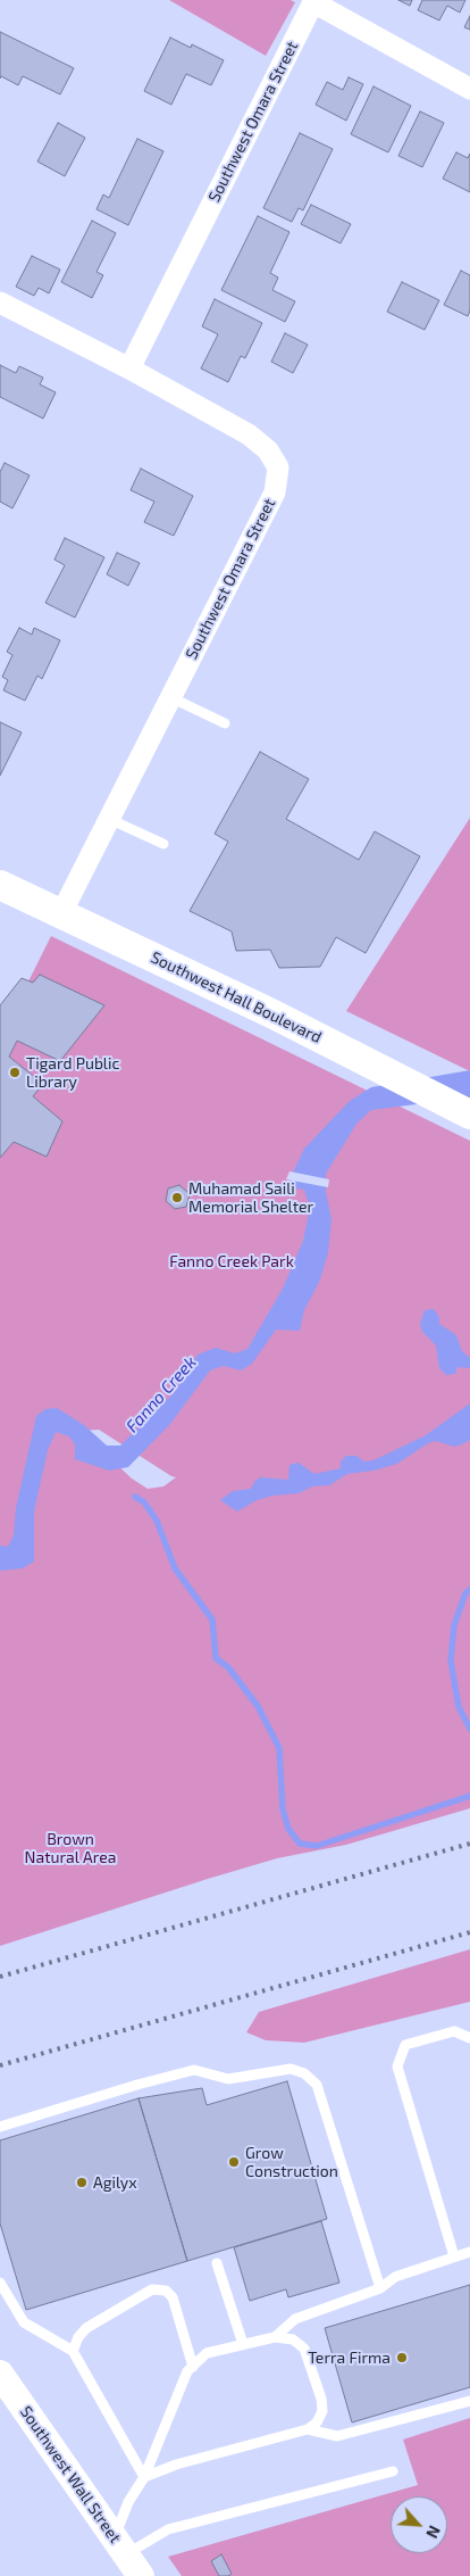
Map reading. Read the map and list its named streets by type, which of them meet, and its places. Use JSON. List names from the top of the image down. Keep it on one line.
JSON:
{"streets":{"main road":["Southwest Hall Boulevard"],"street":["Southwest Omara Street","Southwest Wall Street"]},"crossings":[["Southwest Omara Street","Southwest Hall Boulevard"]],"water":["Fanno Creek"],"parks":["Fanno Creek Park","Brown Natural Area"],"places":["Tigard Public Library","Muhamad Saili Memorial Shelter","Grow Construction","Agilyx","Terra Firma"],"north":"bottom right"}
